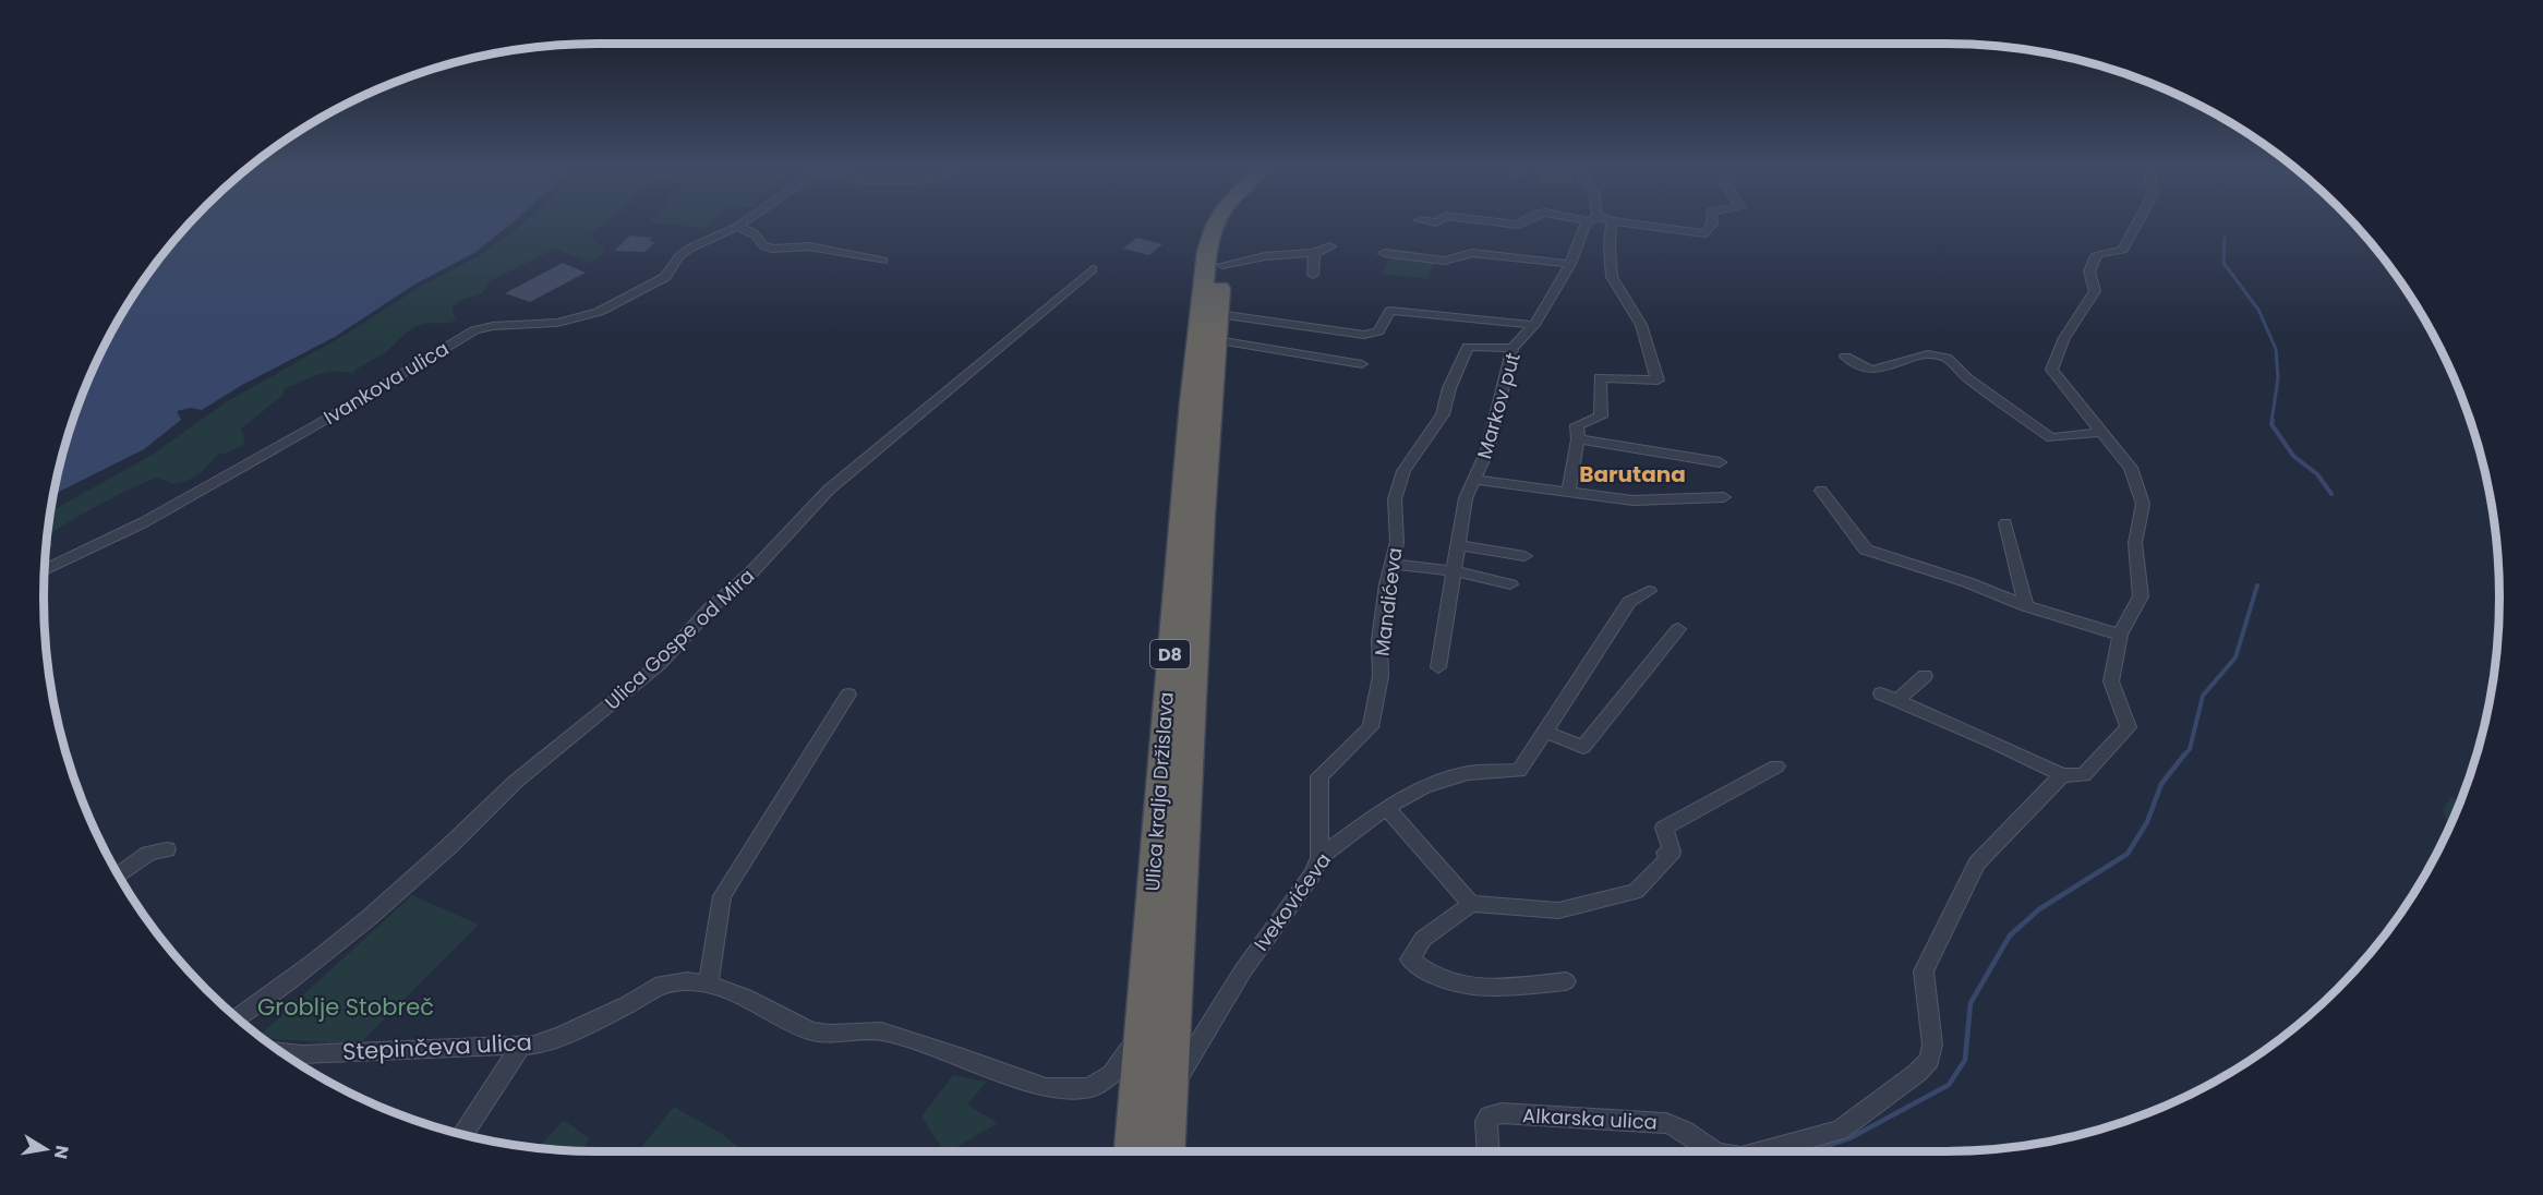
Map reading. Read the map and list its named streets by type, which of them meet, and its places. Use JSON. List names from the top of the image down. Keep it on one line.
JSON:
{"streets":{"highway":["D8","Ulica kralja Držislava"],"street":["Ivankova ulica","Markov put","Mandićeva","Ulica Gospe od Mira","Ivekovićeva","Stepinčeva ulica","Alkarska ulica"]},"crossings":[["Markov put","Mandićeva"],["Mandićeva","Ivekovićeva"],["Ulica kralja Držislava","Ivekovićeva"],["Ulica kralja Držislava","Stepinčeva ulica"]],"districts":["Barutana"],"parks":["Groblje Stobreč"],"north":"right"}
